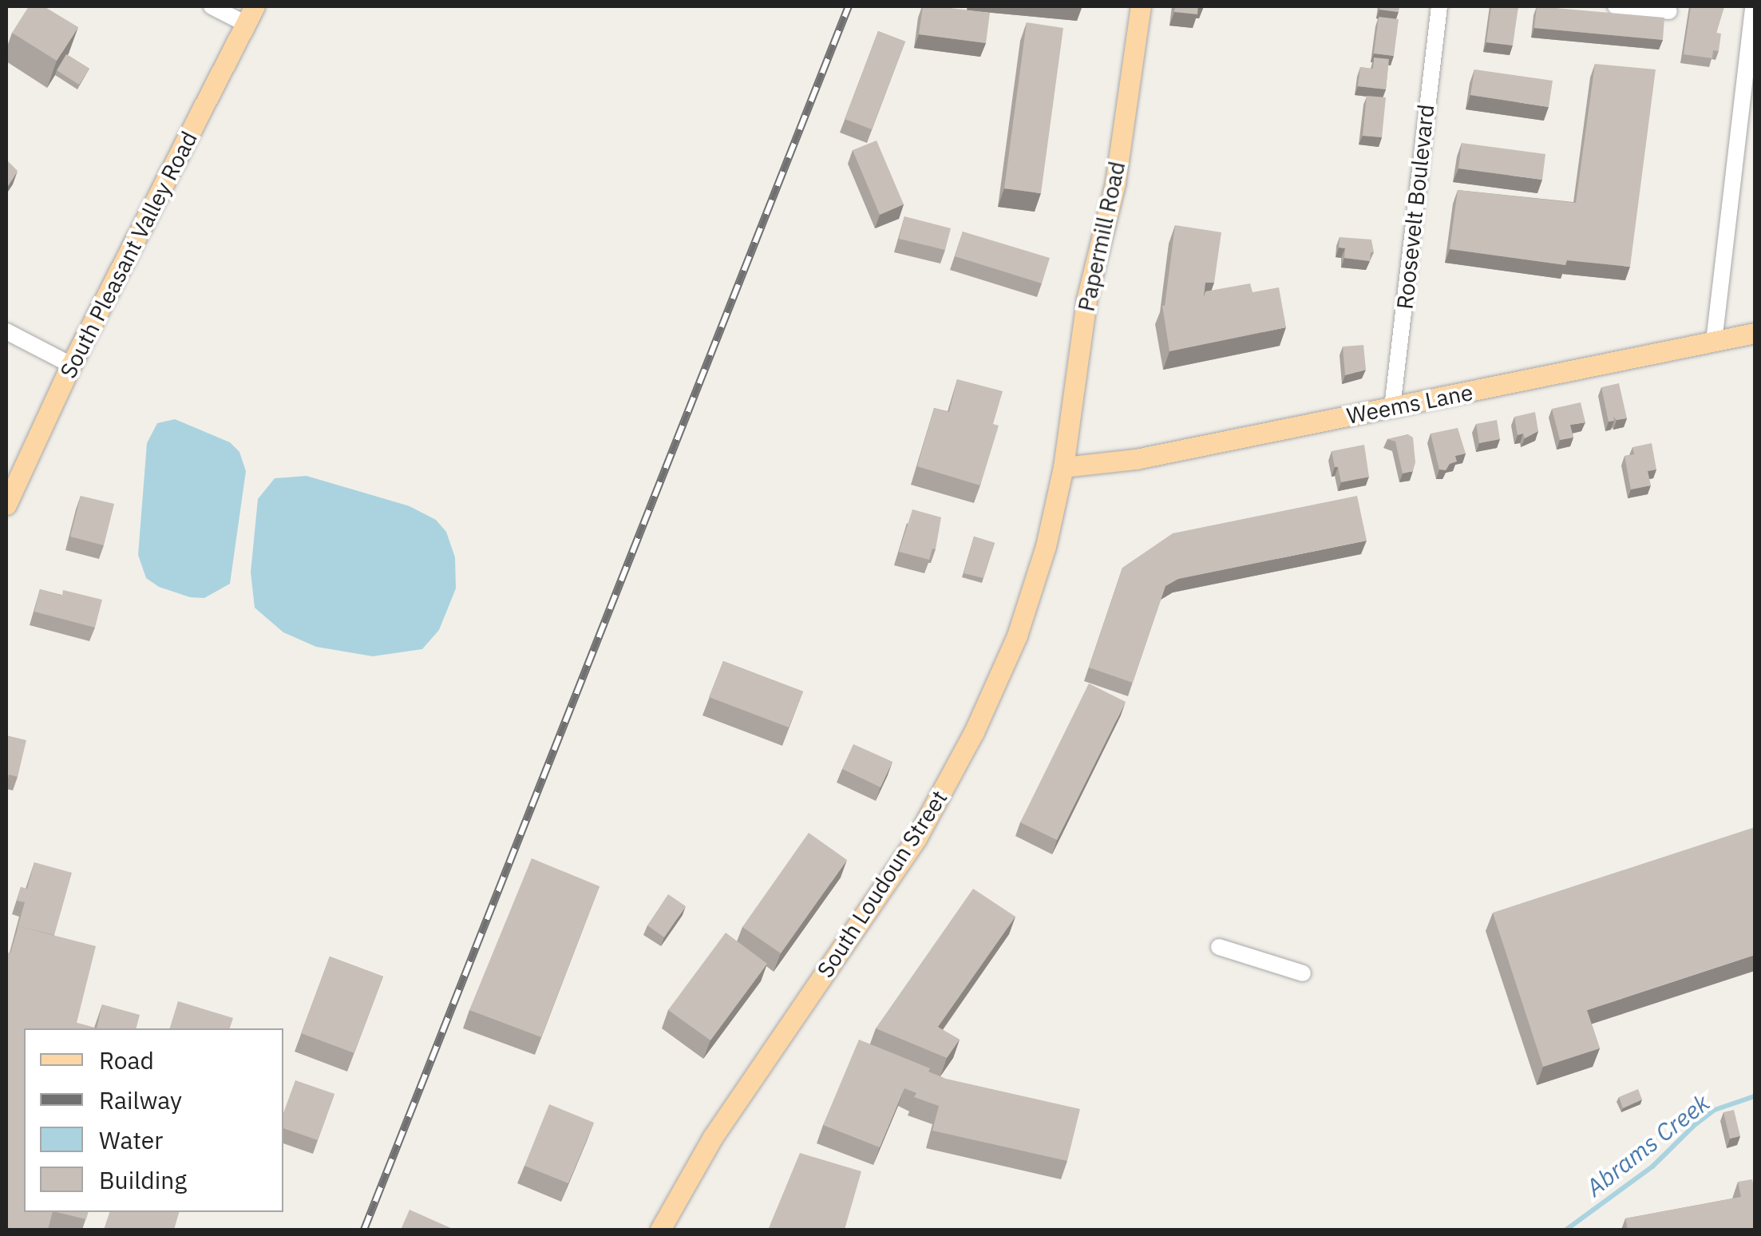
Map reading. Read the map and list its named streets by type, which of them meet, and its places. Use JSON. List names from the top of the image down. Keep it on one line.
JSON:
{"streets":{"main road":["Papermill Road","South Pleasant Valley Road","Weems Lane","South Loudoun Street"],"street":["Roosevelt Boulevard"]},"crossings":[["Roosevelt Boulevard","Weems Lane"],["Papermill Road","Weems Lane"],["Papermill Road","South Loudoun Street"],["Weems Lane","South Loudoun Street"]],"water":["Abrams Creek"],"legend":["Road","Railway","Water","Building"]}
